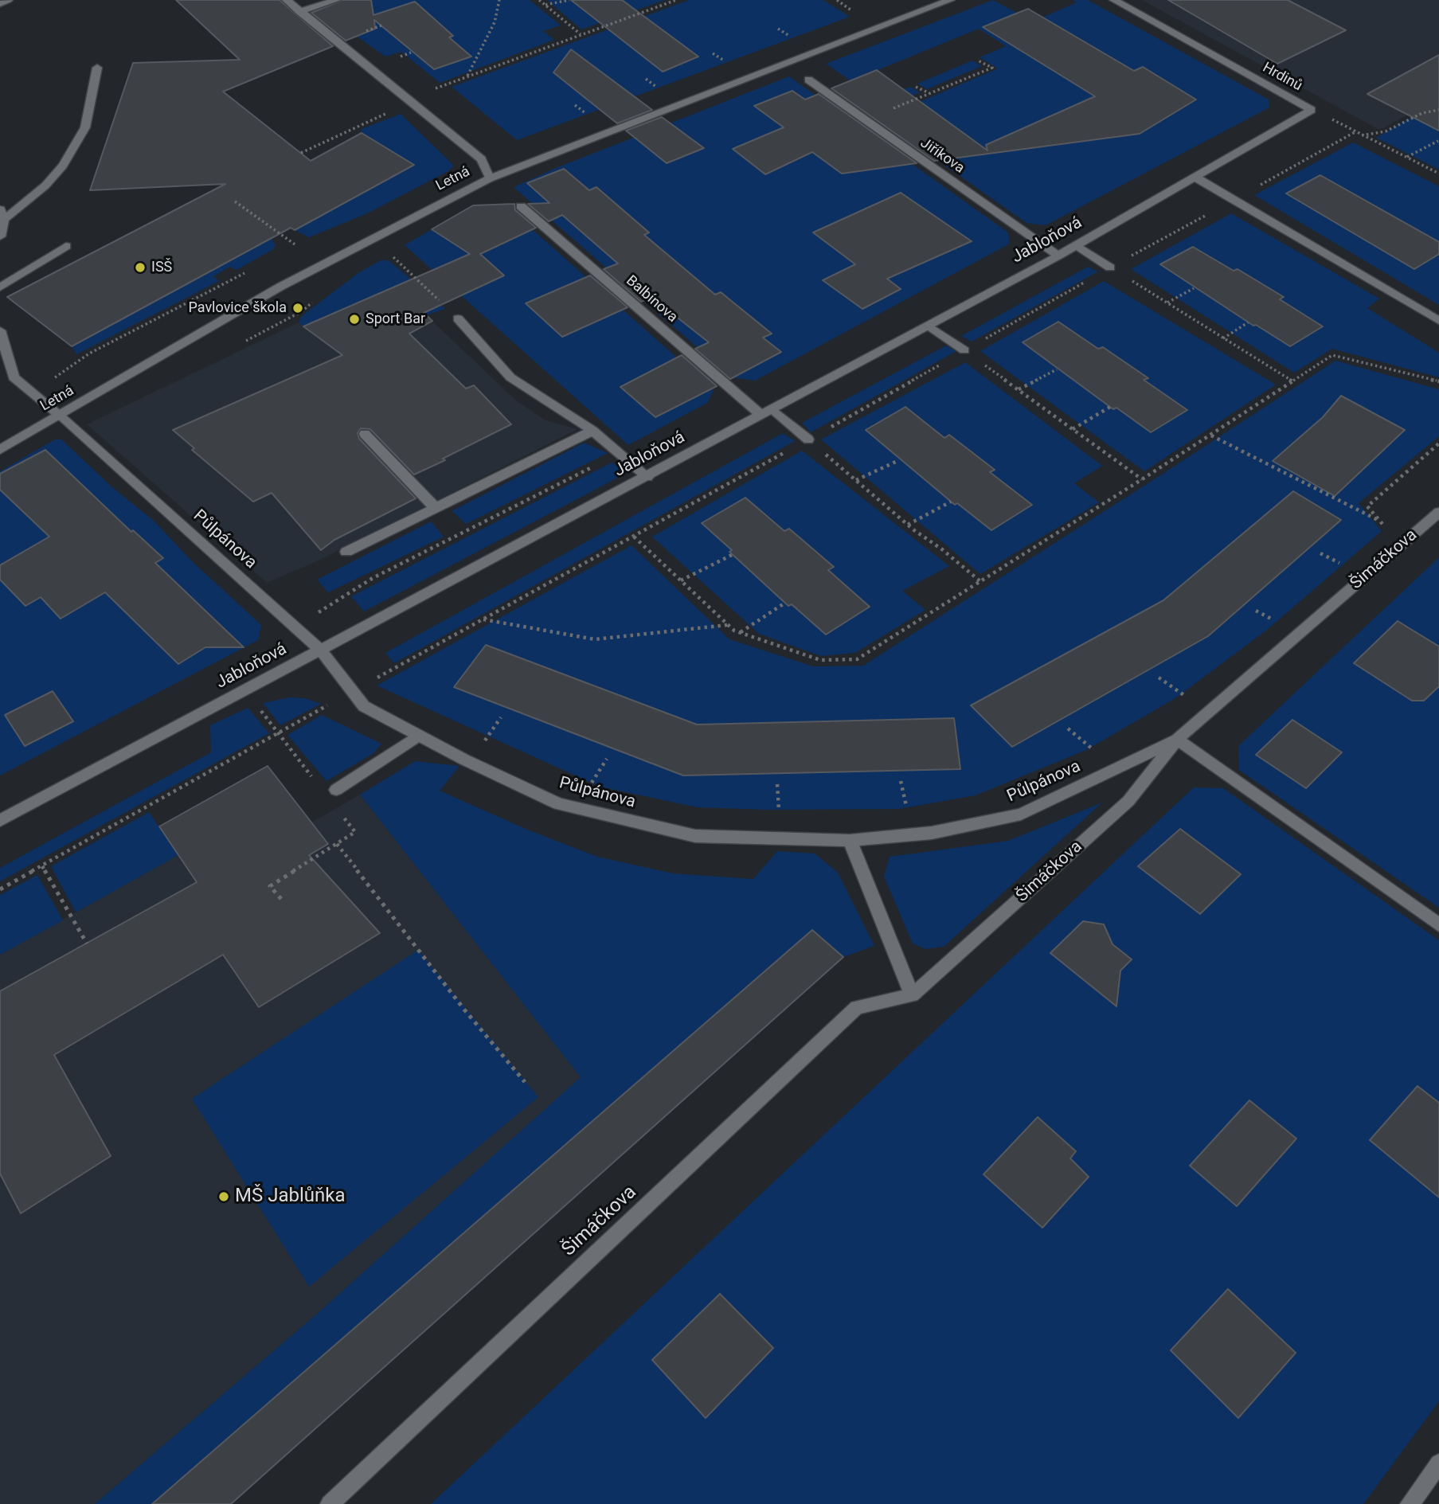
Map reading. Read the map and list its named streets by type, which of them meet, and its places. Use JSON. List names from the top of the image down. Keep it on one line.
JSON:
{"streets":{"street":["Hrdinů","Jiříkova","Letná","Jabloňová","Balbínova","Půlpánova","Šimáčkova"]},"crossings":[["Hrdinů","Jabloňová"],["Jiříkova","Jabloňová"],["Letná","Půlpánova"],["Jabloňová","Balbínova"],["Jabloňová","Půlpánova"],["Půlpánova","Šimáčkova"]],"places":["ISŠ","Pavlovice škola","Sport Bar","MŠ Jablůňka"]}
